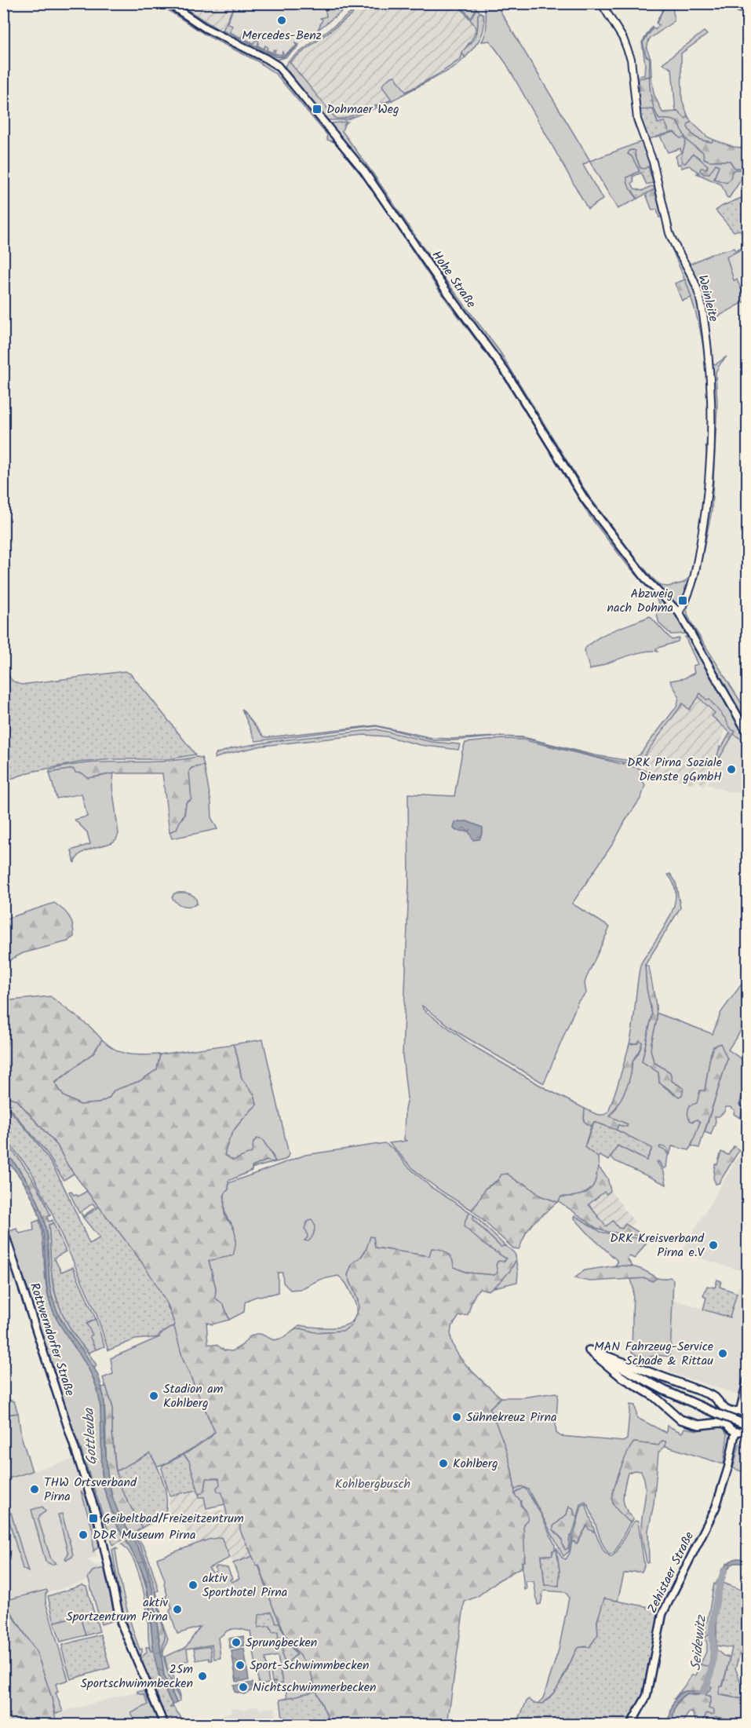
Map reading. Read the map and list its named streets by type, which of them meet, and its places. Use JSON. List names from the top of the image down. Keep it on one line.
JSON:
{"streets":{"main road":["Hohe Straße","Rottwerndorfer Straße","Zehistaer Straße"],"street":["Weinleite"]},"crossings":[["Hohe Straße","Weinleite"]],"water":["Gottleuba","Seidewitz"],"parks":["Kohlbergbusch"],"places":{"other":["Mercedes-Benz","DRK Pirna Soziale Dienste gGmbH","DRK Kreisverband Pirna e.V","MAN Fahrzeug-Service Schade & Rittau","Stadion am Kohlberg","Sühnekreuz Pirna","Kohlberg","THW Ortsverband Pirna","DDR Museum Pirna","aktiv Sporthotel Pirna","aktiv Sportzentrum Pirna","Sprungbecken","Sport-Schwimmbecken","25m Sportschwimmbecken","Nichtschwimmerbecken"],"transit":["Dohmaer Weg","Abzweig nach Dohma","Geibeltbad/Freizeitzentrum"]}}
